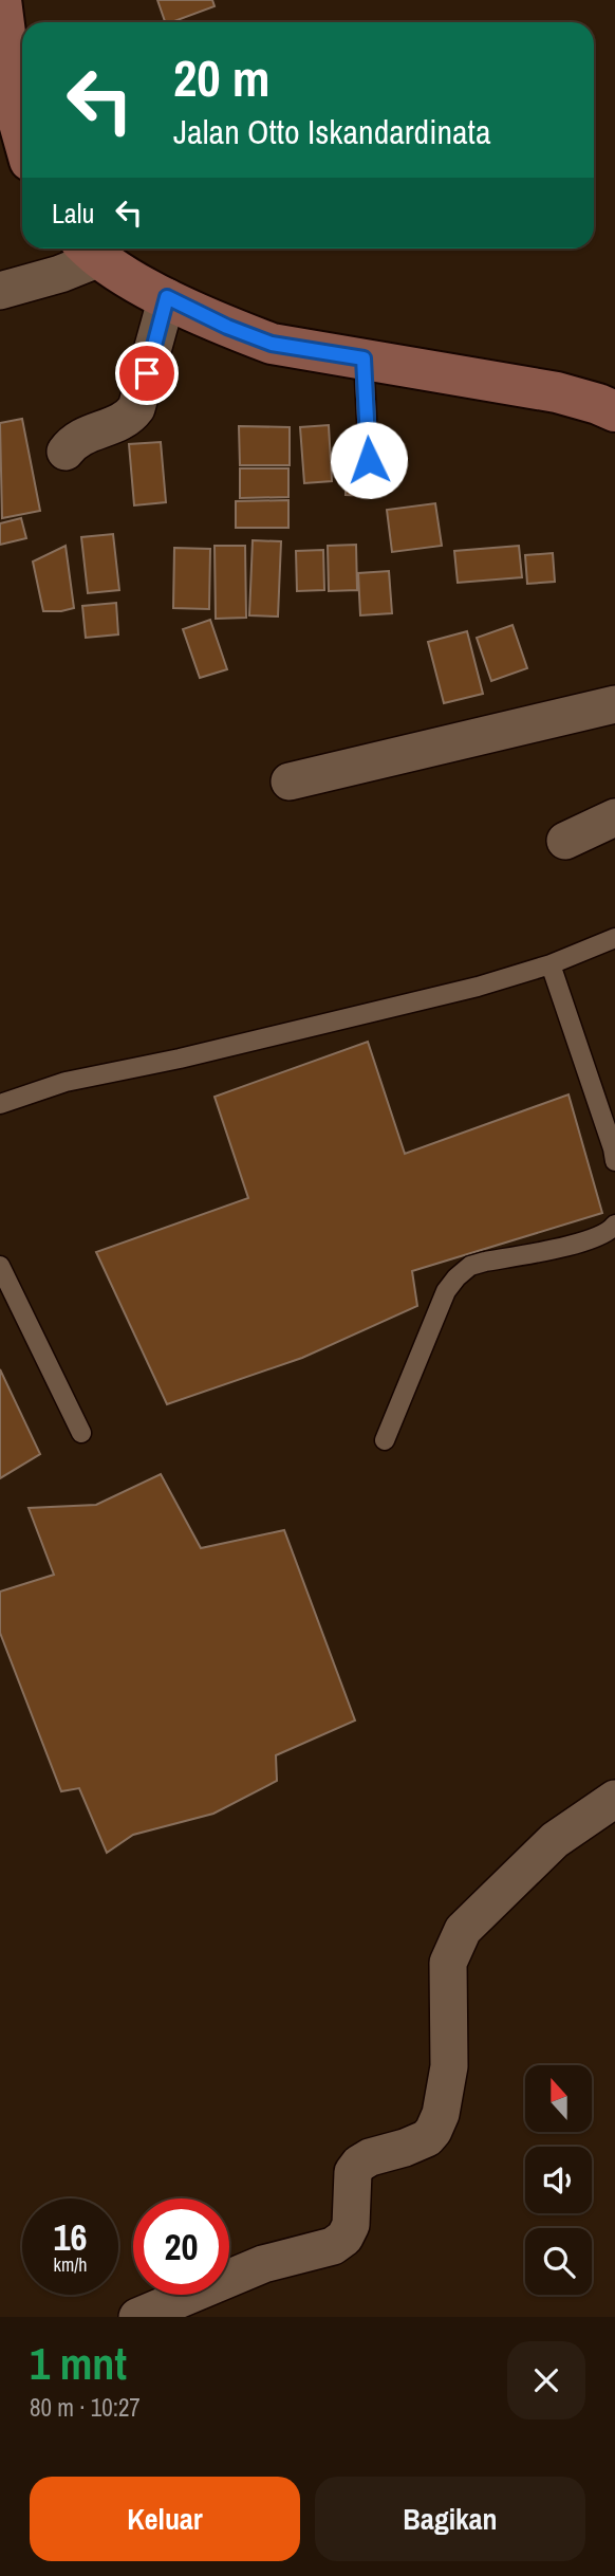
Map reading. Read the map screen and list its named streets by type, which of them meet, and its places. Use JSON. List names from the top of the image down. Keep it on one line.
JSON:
{"north":"top","page":{"turn":["20 m","Jalan Otto Iskandardinata"],"then":"Lalu","speed":"16 km/h","limit":"20","heading":["1 mnt","80 m · 10:27"],"buttons":["Keluar","Bagikan"]}}
